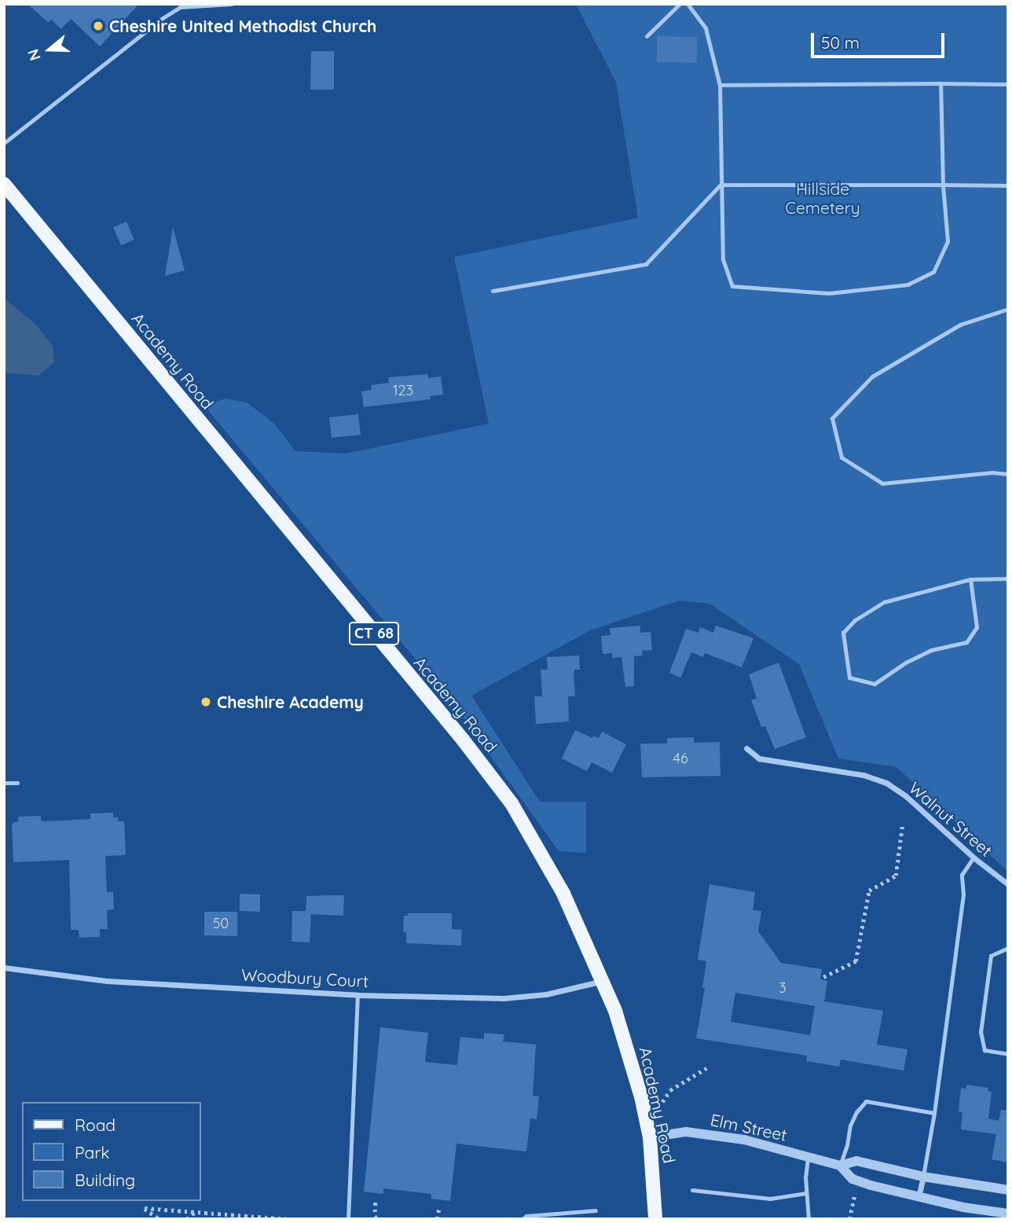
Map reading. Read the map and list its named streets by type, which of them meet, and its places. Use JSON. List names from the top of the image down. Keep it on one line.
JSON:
{"streets":{"main road":["Academy Road","CT 68"],"street":["Walnut Street","Woodbury Court","Elm Street"]},"crossings":[["Academy Road","Woodbury Court"],["Academy Road","Elm Street"]],"parks":["Hillside Cemetery"],"places":["Cheshire United Methodist Church","Cheshire Academy"],"house_numbers":["123","46","50","3"],"legend":["Road","Park","Building"],"scale_bar":"50 m","north":"left"}
